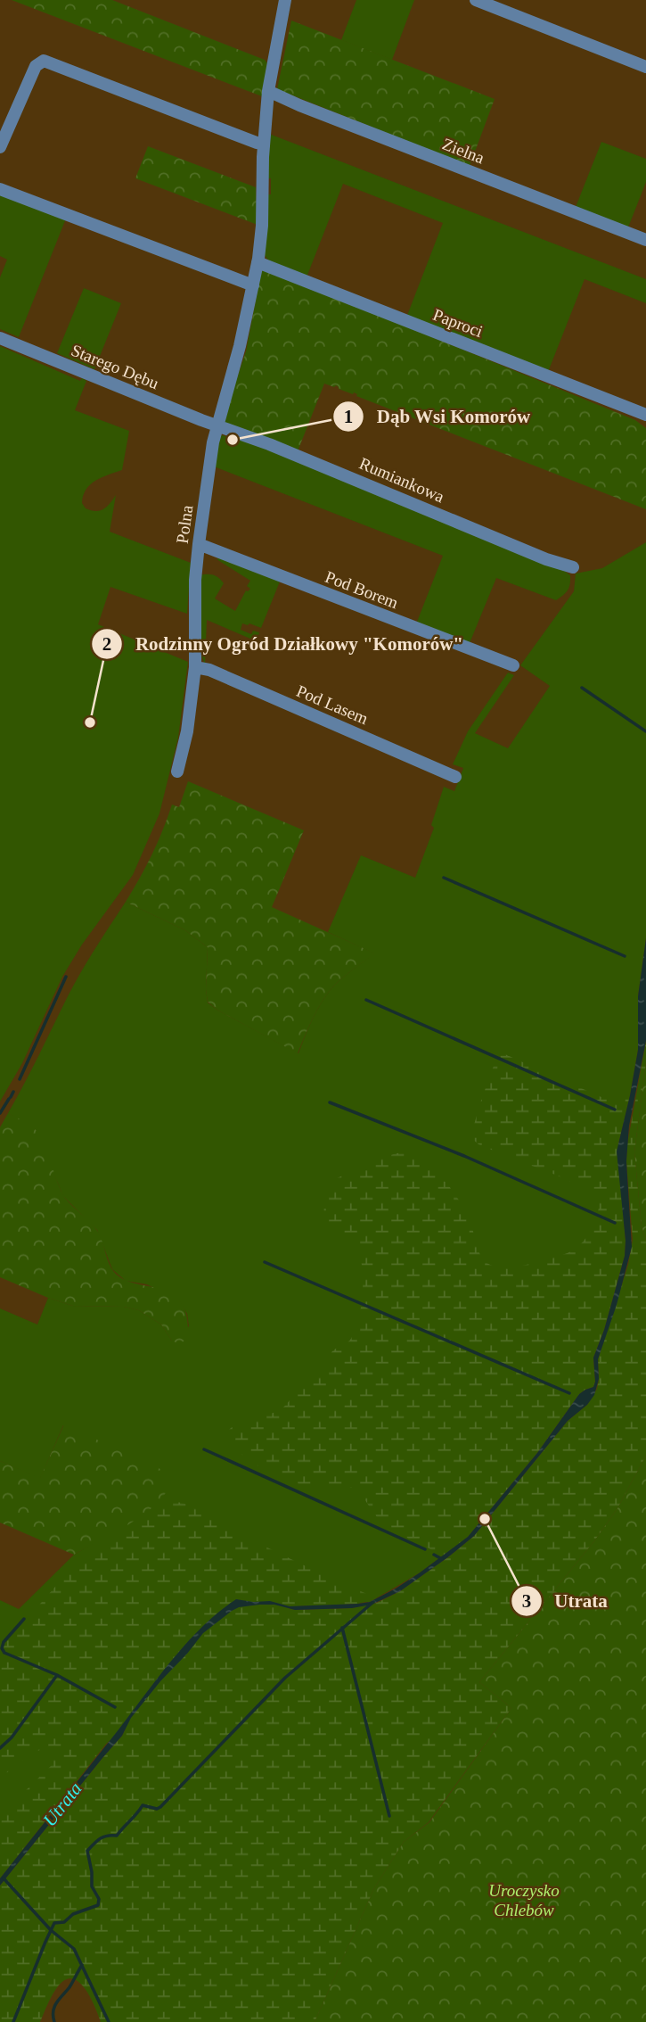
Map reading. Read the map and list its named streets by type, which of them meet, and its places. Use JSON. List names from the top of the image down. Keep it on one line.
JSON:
{"streets":{"street":["Zielna","Paproci","Starego Dębu","Rumiankowa","Polna","Pod Borem","Pod Lasem"]},"crossings":[["Zielna","Polna"],["Paproci","Polna"],["Starego Dębu","Rumiankowa"],["Starego Dębu","Polna"],["Rumiankowa","Polna"],["Polna","Pod Borem"],["Polna","Pod Lasem"]],"water":["Utrata"],"parks":["Uroczysko Chlebów"],"places":["Dąb Wsi Komorów","Rodzinny Ogród Działkowy \"Komorów\"","Utrata"]}
